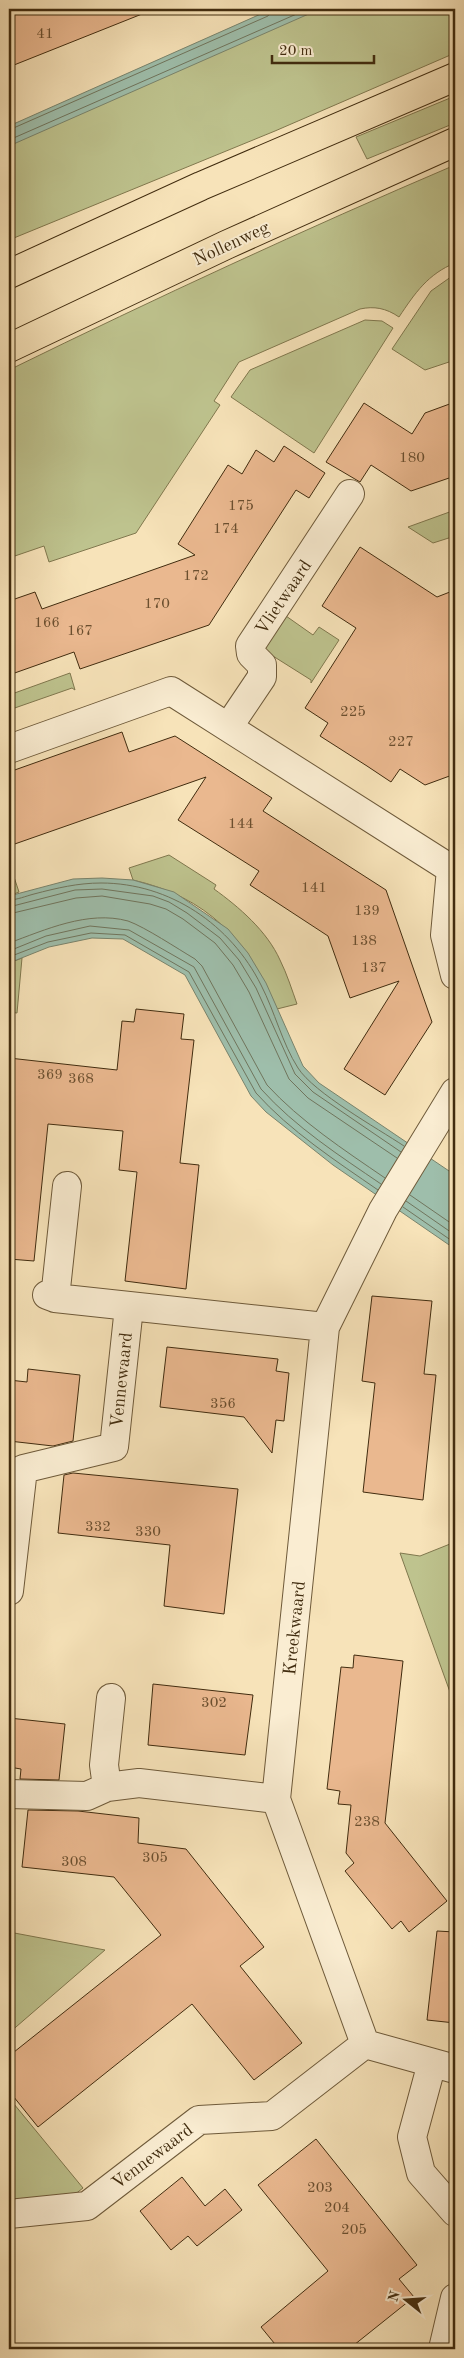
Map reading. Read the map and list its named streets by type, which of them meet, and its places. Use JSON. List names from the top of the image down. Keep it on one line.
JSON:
{"streets":{"highway":["Nollenweg"],"street":["Vlietwaard","Vennewaard","Kreekwaard"]},"crossings":[["Vennewaard","Kreekwaard"]],"house_numbers":["41","180","175","174","172","170","166","167","225","227","144","141","139","138","137","369","368","356","332","330","302","238","305","308","203","204","205"],"scale_bar":"20 m","north":"left"}
